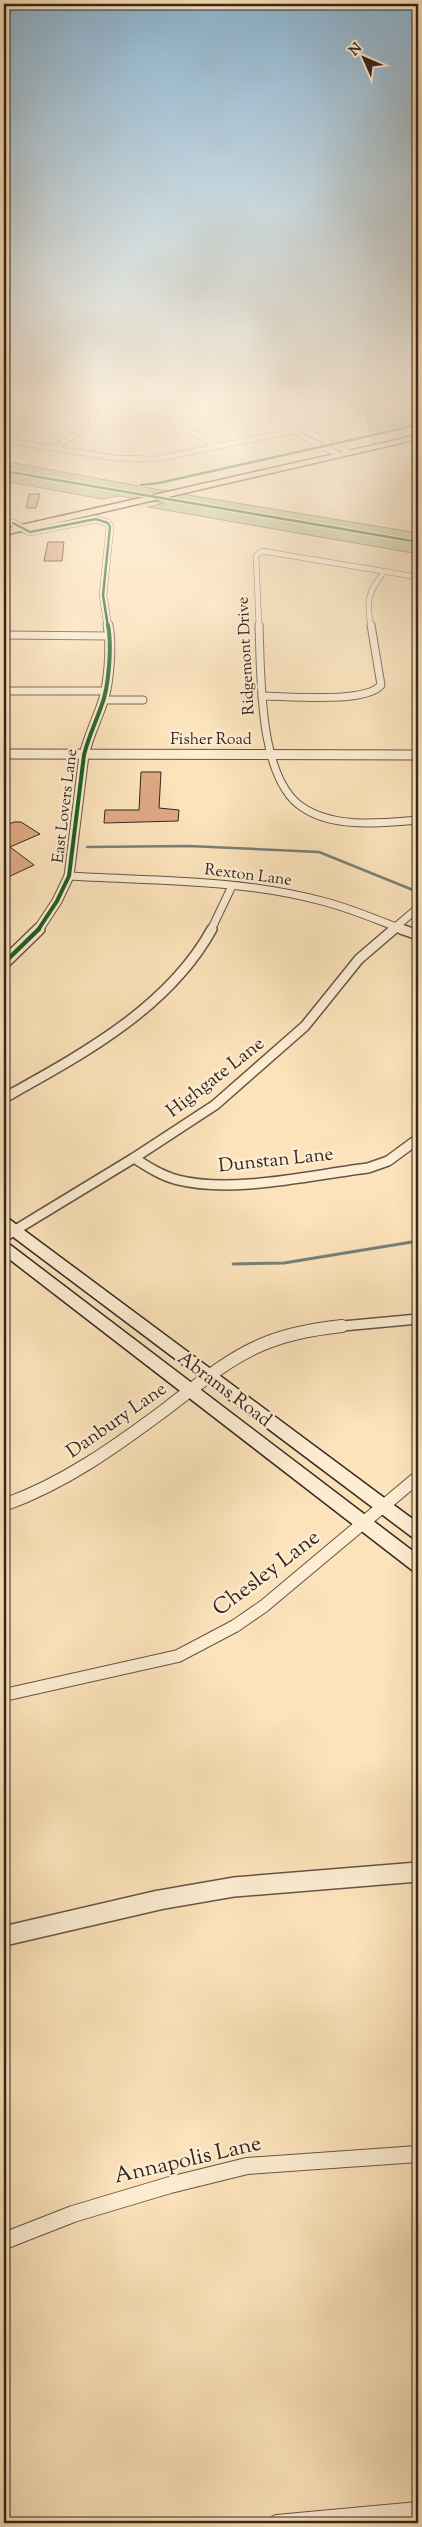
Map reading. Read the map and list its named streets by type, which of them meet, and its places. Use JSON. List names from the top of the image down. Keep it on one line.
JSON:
{"streets":{"main road":["Abrams Road"],"street":["Ridgemont Drive","Fisher Road","East Lovers Lane","Rexton Lane","Highgate Lane","Dunstan Lane","Danbury Lane","Chesley Lane","Annapolis Lane"]},"crossings":[["Ridgemont Drive","Fisher Road"],["Fisher Road","East Lovers Lane"],["East Lovers Lane","Rexton Lane"],["Rexton Lane","Highgate Lane"],["Highgate Lane","Dunstan Lane"],["Highgate Lane","Abrams Road"],["Abrams Road","Danbury Lane"],["Abrams Road","Chesley Lane"]],"north":"top left"}
